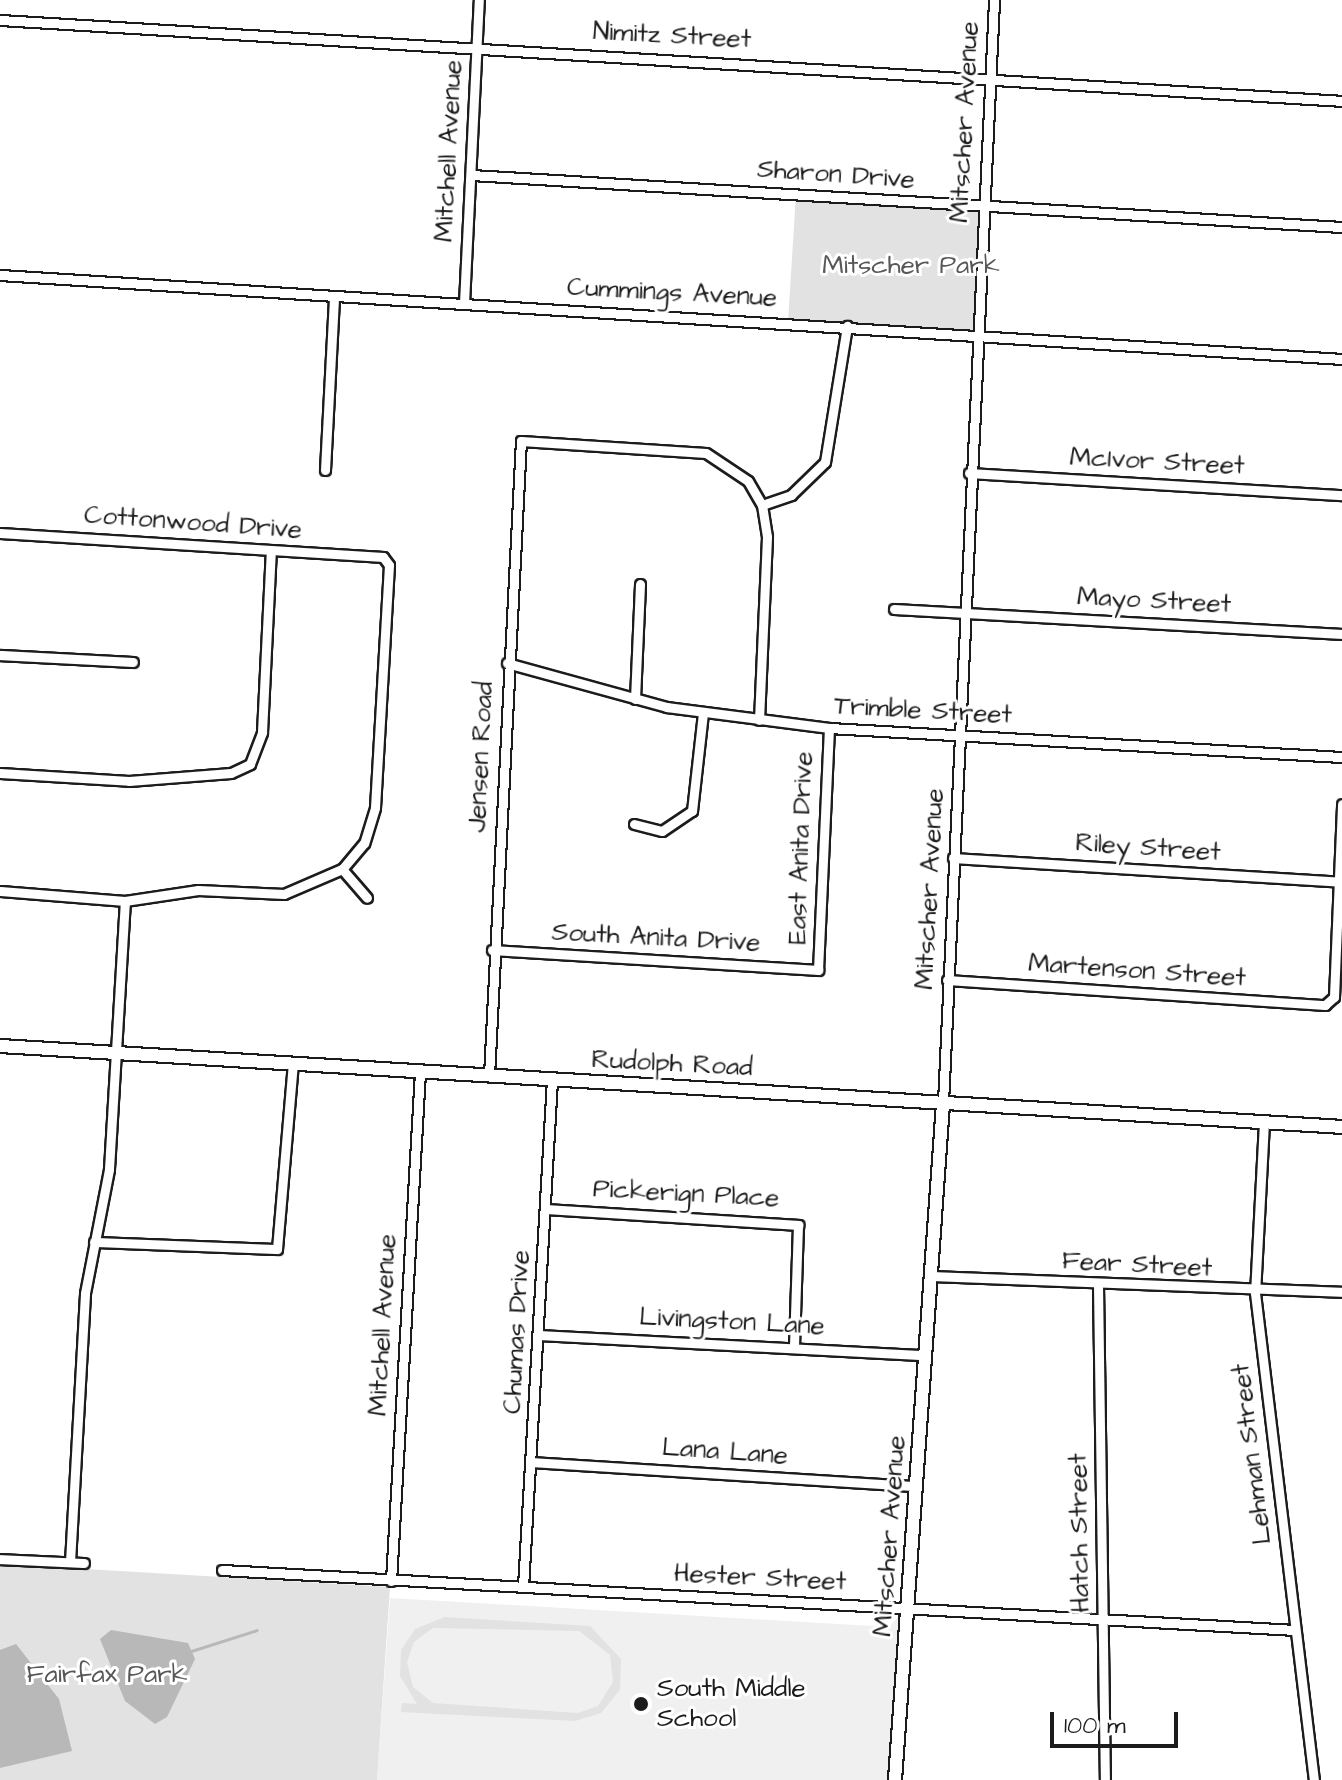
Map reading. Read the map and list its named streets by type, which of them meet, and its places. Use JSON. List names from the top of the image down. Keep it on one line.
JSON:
{"streets":{"street":["Nimitz Street","Mitscher Avenue","Mitchell Avenue","Sharon Drive","Cummings Avenue","McIvor Street","Cottonwood Drive","Mayo Street","Trimble Street","Jensen Road","East Anita Drive","Riley Street","South Anita Drive","Martenson Street","Rudolph Road","Pickerign Place","Fear Street","Livingston Lane","Chumas Drive","Lana Lane","Lehman Street","Hatch Street","Hester Street"]},"crossings":[["Nimitz Street","Mitscher Avenue"],["Nimitz Street","Mitchell Avenue"],["Mitscher Avenue","Sharon Drive"],["Mitscher Avenue","Cummings Avenue"],["Mitscher Avenue","McIvor Street"],["Mitscher Avenue","Mayo Street"],["Mitscher Avenue","Trimble Street"],["Mitscher Avenue","Riley Street"],["Mitscher Avenue","Martenson Street"],["Mitscher Avenue","Rudolph Road"],["Mitscher Avenue","Fear Street"],["Mitscher Avenue","Livingston Lane"],["Mitscher Avenue","Lana Lane"],["Mitscher Avenue","Hester Street"],["Mitchell Avenue","Sharon Drive"],["Mitchell Avenue","Cummings Avenue"],["Mitchell Avenue","Rudolph Road"],["Mitchell Avenue","Hester Street"],["Trimble Street","Jensen Road"],["Trimble Street","East Anita Drive"],["Jensen Road","South Anita Drive"],["Jensen Road","Rudolph Road"],["East Anita Drive","South Anita Drive"],["Riley Street","Martenson Street"],["Rudolph Road","Chumas Drive"],["Rudolph Road","Lehman Street"],["Pickerign Place","Livingston Lane"],["Pickerign Place","Chumas Drive"],["Fear Street","Lehman Street"],["Fear Street","Hatch Street"],["Livingston Lane","Chumas Drive"],["Chumas Drive","Lana Lane"],["Chumas Drive","Hester Street"],["Lehman Street","Hester Street"],["Hatch Street","Hester Street"]],"parks":["Mitscher Park","Fairfax Park"],"places":["South Middle School"],"scale_bar":"100 m"}
